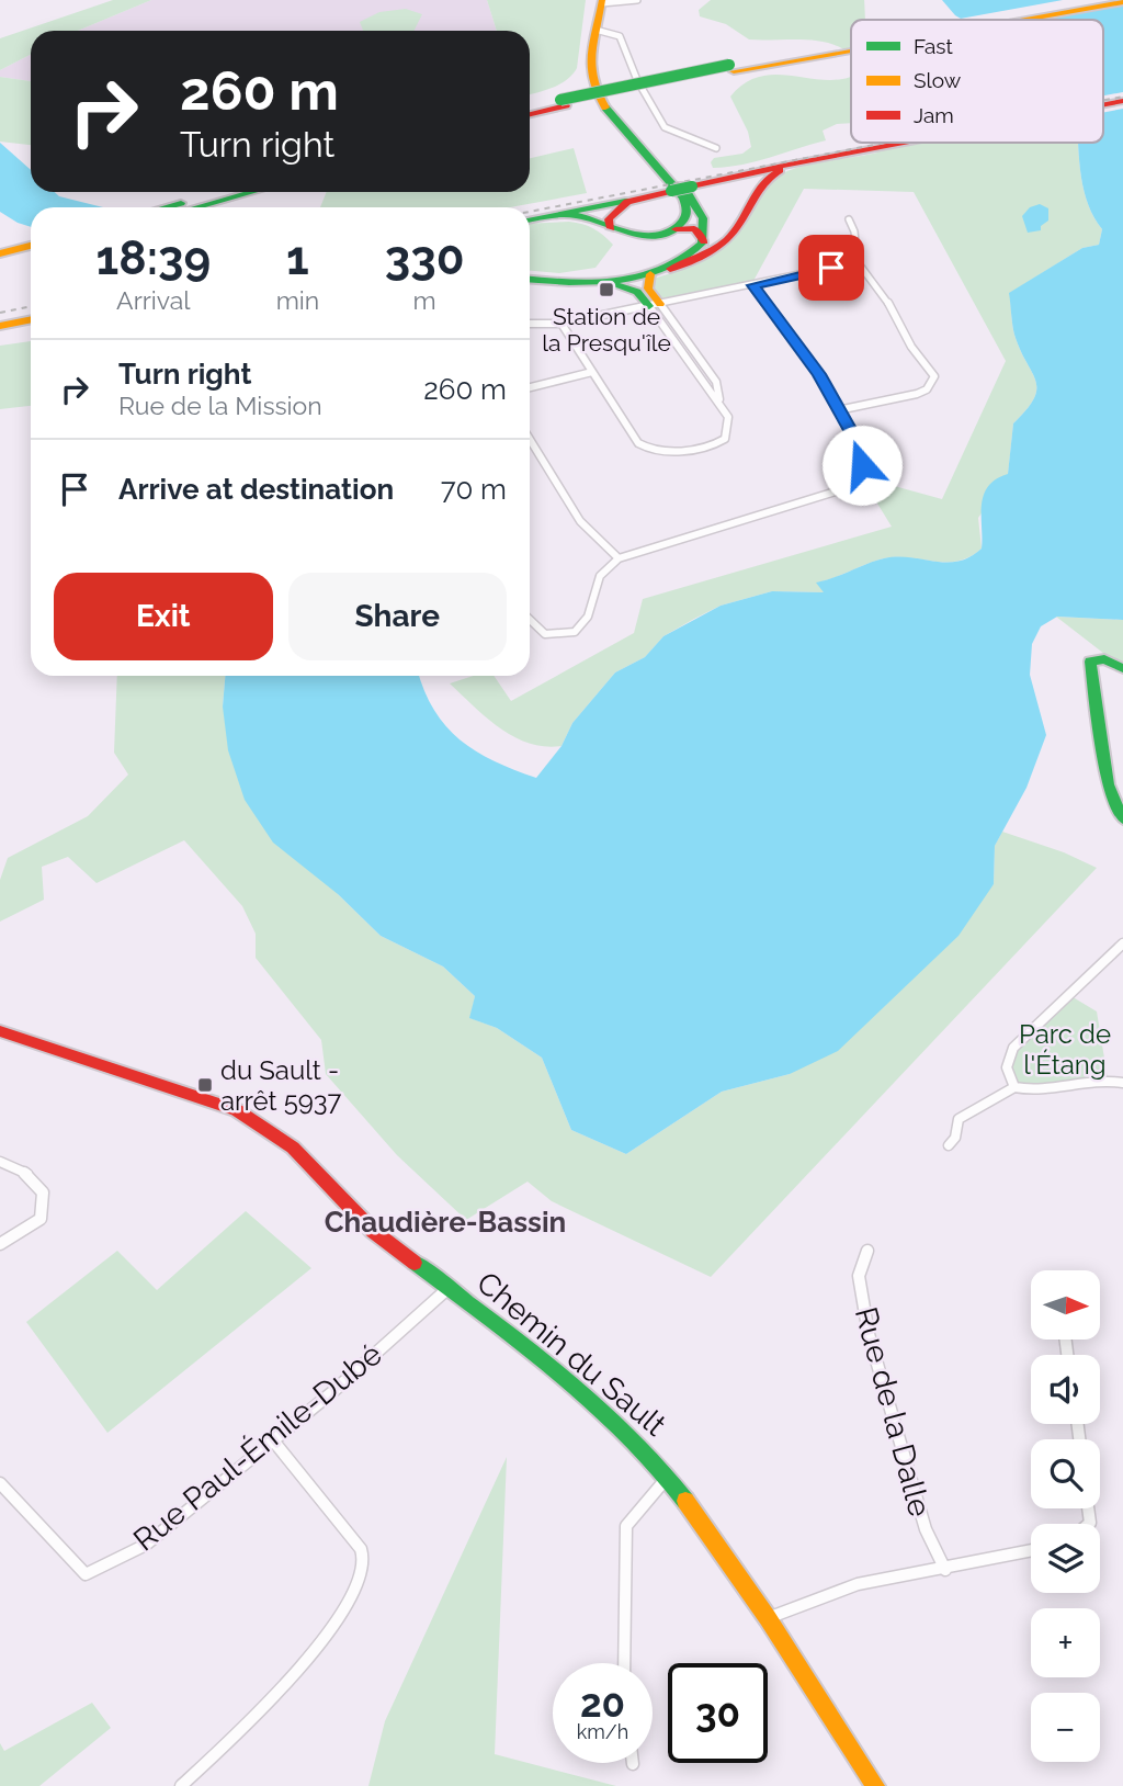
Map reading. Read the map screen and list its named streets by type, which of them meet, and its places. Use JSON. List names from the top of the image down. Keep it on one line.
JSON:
{"streets":{"main road":["Chemin du Sault"],"street":["Rue de la Dalle","Rue Paul-Émile-Dubé"]},"crossings":[["Chemin du Sault","Rue Paul-Émile-Dubé"]],"districts":["Chaudière-Bassin"],"parks":["Parc de l'Étang"],"places":{"transit":["Station de la Presqu'île","du Sault - arrêt 5937"]},"legend":["Fast","Slow","Jam"],"north":"right","page":{"turn":["260 m","Turn right"],"eta":["18:39","Arrival","1","min","330","m"],"list":[{"name":"Turn right","note":"Rue de la Mission","value":"260 m"},{"name":"Arrive at destination","value":"70 m"}],"buttons":["Exit","Share"],"map_buttons":["+","−"],"speed":"20 km/h","limit":"30"}}
